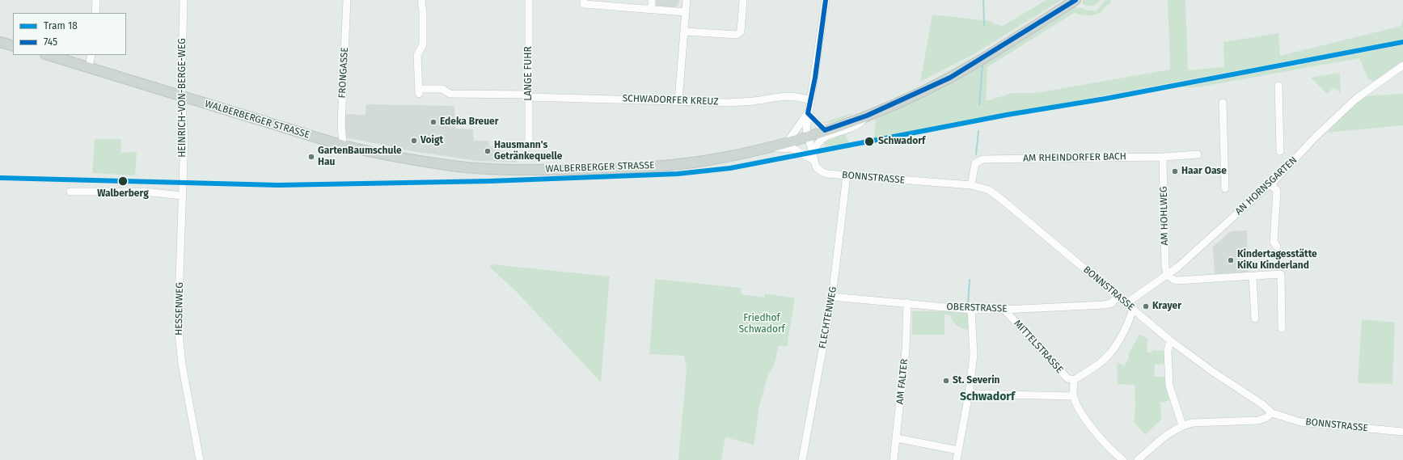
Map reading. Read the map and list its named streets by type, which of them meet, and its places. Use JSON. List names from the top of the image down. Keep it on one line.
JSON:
{"streets":{"main road":["WALBERBERGER STRASSE"],"street":["FRONGASSE","LANGE FUHR","HEINRICH-VON-BERGE-WEG","SCHWADORFER KREUZ","AM RHEINDORFER BACH","BONNSTRASSE","AN HORNSGARTEN","AM HOHLWEG","OBERSTRASSE","HESSENWEG","FLECHTENWEG","MITTELSTRASSE","AM FALTER"]},"crossings":[["FRONGASSE","WALBERBERGER STRASSE"],["LANGE FUHR","SCHWADORFER KREUZ"],["HEINRICH-VON-BERGE-WEG","WALBERBERGER STRASSE"],["HEINRICH-VON-BERGE-WEG","HESSENWEG"],["WALBERBERGER STRASSE","BONNSTRASSE"],["AM RHEINDORFER BACH","BONNSTRASSE"],["AM RHEINDORFER BACH","AM HOHLWEG"],["BONNSTRASSE","AN HORNSGARTEN"],["BONNSTRASSE","OBERSTRASSE"],["BONNSTRASSE","FLECHTENWEG"],["AN HORNSGARTEN","AM HOHLWEG"],["OBERSTRASSE","FLECHTENWEG"],["OBERSTRASSE","MITTELSTRASSE"],["OBERSTRASSE","AM FALTER"]],"districts":["Schwadorf"],"parks":["Friedhof Schwadorf"],"places":["Edeka Breuer","Voigt","Schwadorf","Hausmann's Getränkequelle","GartenBaumschule Hau","Haar Oase","Walberberg","Kindertagesstätte KiKu Kinderland","Krayer","St. Severin"],"lines":["transit line 745","tram line 18"],"legend":["Tram 18","745"]}
